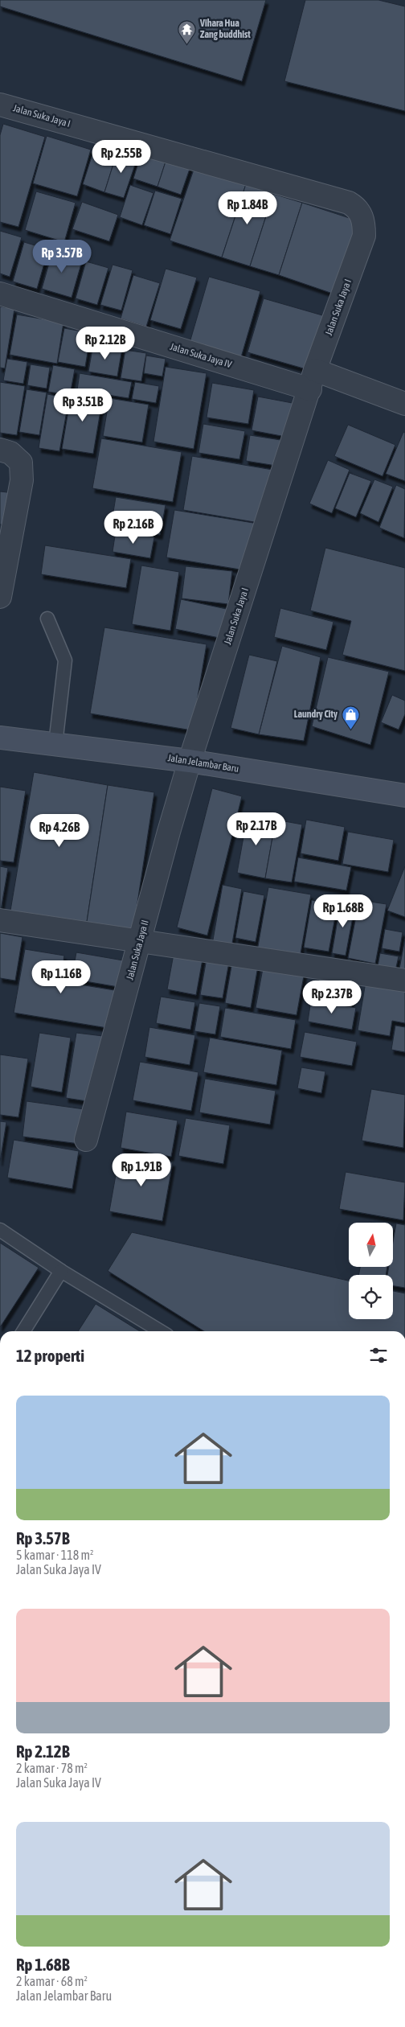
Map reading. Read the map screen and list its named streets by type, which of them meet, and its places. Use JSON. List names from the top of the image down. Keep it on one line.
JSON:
{"streets":{"street":["Jalan Suka Jaya I","Jalan Suka Jaya IV","Jalan Jelambar Baru","Jalan Suka Jaya II"]},"crossings":[["Jalan Suka Jaya I","Jalan Suka Jaya IV"],["Jalan Suka Jaya I","Jalan Jelambar Baru"],["Jalan Suka Jaya I","Jalan Suka Jaya II"],["Jalan Jelambar Baru","Jalan Suka Jaya II"]],"places":{"temple":["Vihara Hua Zang buddhist"],"shop":["Laundry City"]},"north":"top","page":{"price":["Rp 2.55B","Rp 1.84B","Rp 3.57B","Rp 2.12B","Rp 3.51B","Rp 2.16B","Rp 2.17B","Rp 4.26B","Rp 1.68B","Rp 1.16B","Rp 2.37B","Rp 1.91B"],"heading":"12 properti","list":[{"name":"Rp 3.57B","note":"5 kamar · 118 m² · Jalan Suka Jaya IV"},{"name":"Rp 2.12B","note":"2 kamar · 78 m² · Jalan Suka Jaya IV"},{"name":"Rp 1.68B","note":"2 kamar · 68 m² · Jalan Jelambar Baru"}]}}
